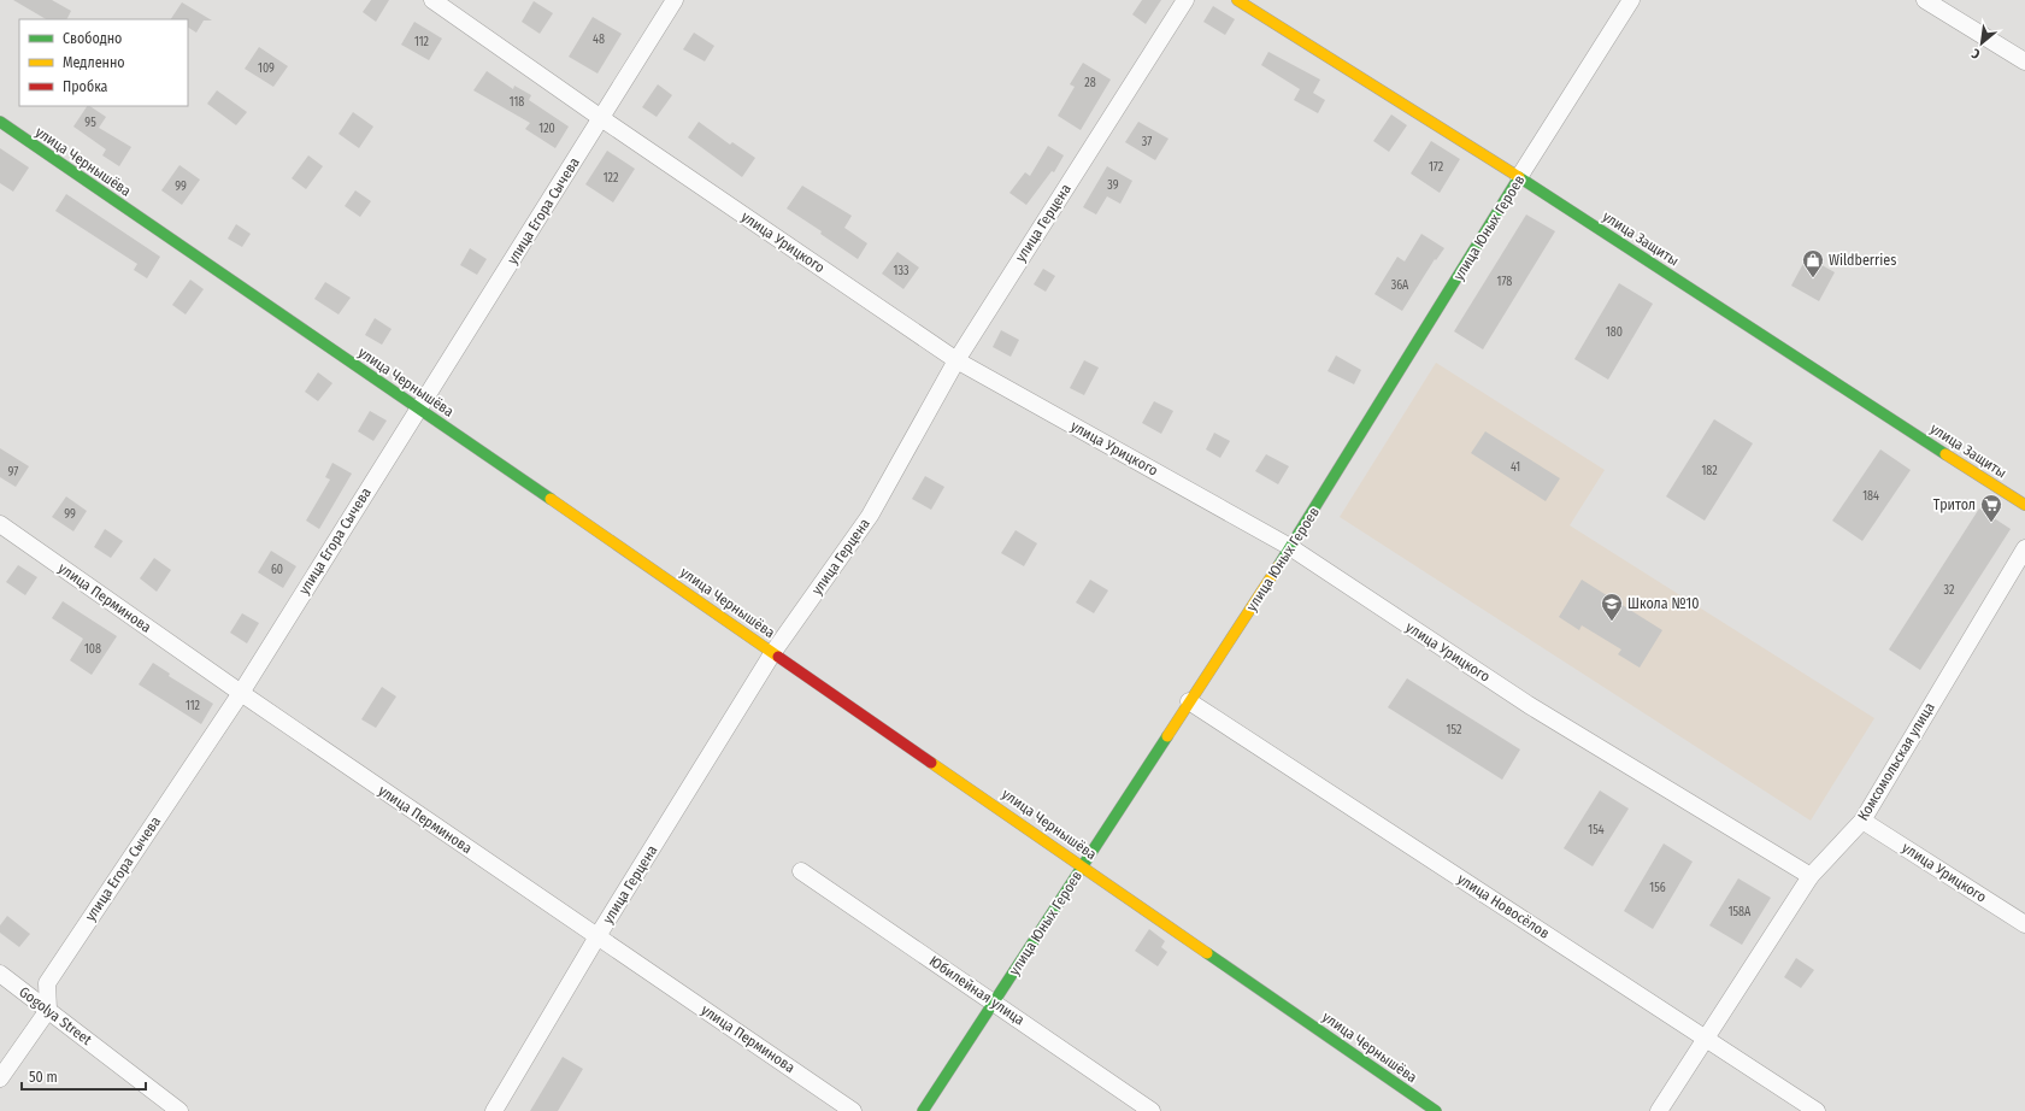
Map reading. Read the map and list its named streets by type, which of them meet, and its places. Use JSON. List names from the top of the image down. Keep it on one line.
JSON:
{"streets":{"street":["улица Чернышёва","улица Егора Сычева","улица Герцена","улица Юных Героев","улица Защиты","улица Урицкого","улица Перминова","Комсомольская улица","улица Новосёлов","Юбилейная улица","Gogolya Street"]},"crossings":[["улица Чернышёва","улица Егора Сычева"],["улица Чернышёва","улица Герцена"],["улица Чернышёва","улица Юных Героев"],["улица Егора Сычева","улица Урицкого"],["улица Егора Сычева","улица Перминова"],["улица Егора Сычева","Gogolya Street"],["улица Герцена","улица Урицкого"],["улица Герцена","улица Перминова"],["улица Юных Героев","улица Защиты"],["улица Юных Героев","улица Урицкого"],["улица Юных Героев","улица Новосёлов"],["улица Юных Героев","Юбилейная улица"],["улица Урицкого","Комсомольская улица"],["Комсомольская улица","улица Новосёлов"]],"places":{"shop":["Wildberries"],"supermarket":["Тритол"],"school or university":["Школа №10"]},"house_numbers":["48","112","109","28","118","95","120","37","172","122","39","99","133","178","36А","180","41","182","97","184","99","60","32","108","112","152","154","156","158А"],"legend":["Свободно","Медленно","Пробка"],"scale_bar":"50 m","north":"bottom left"}
